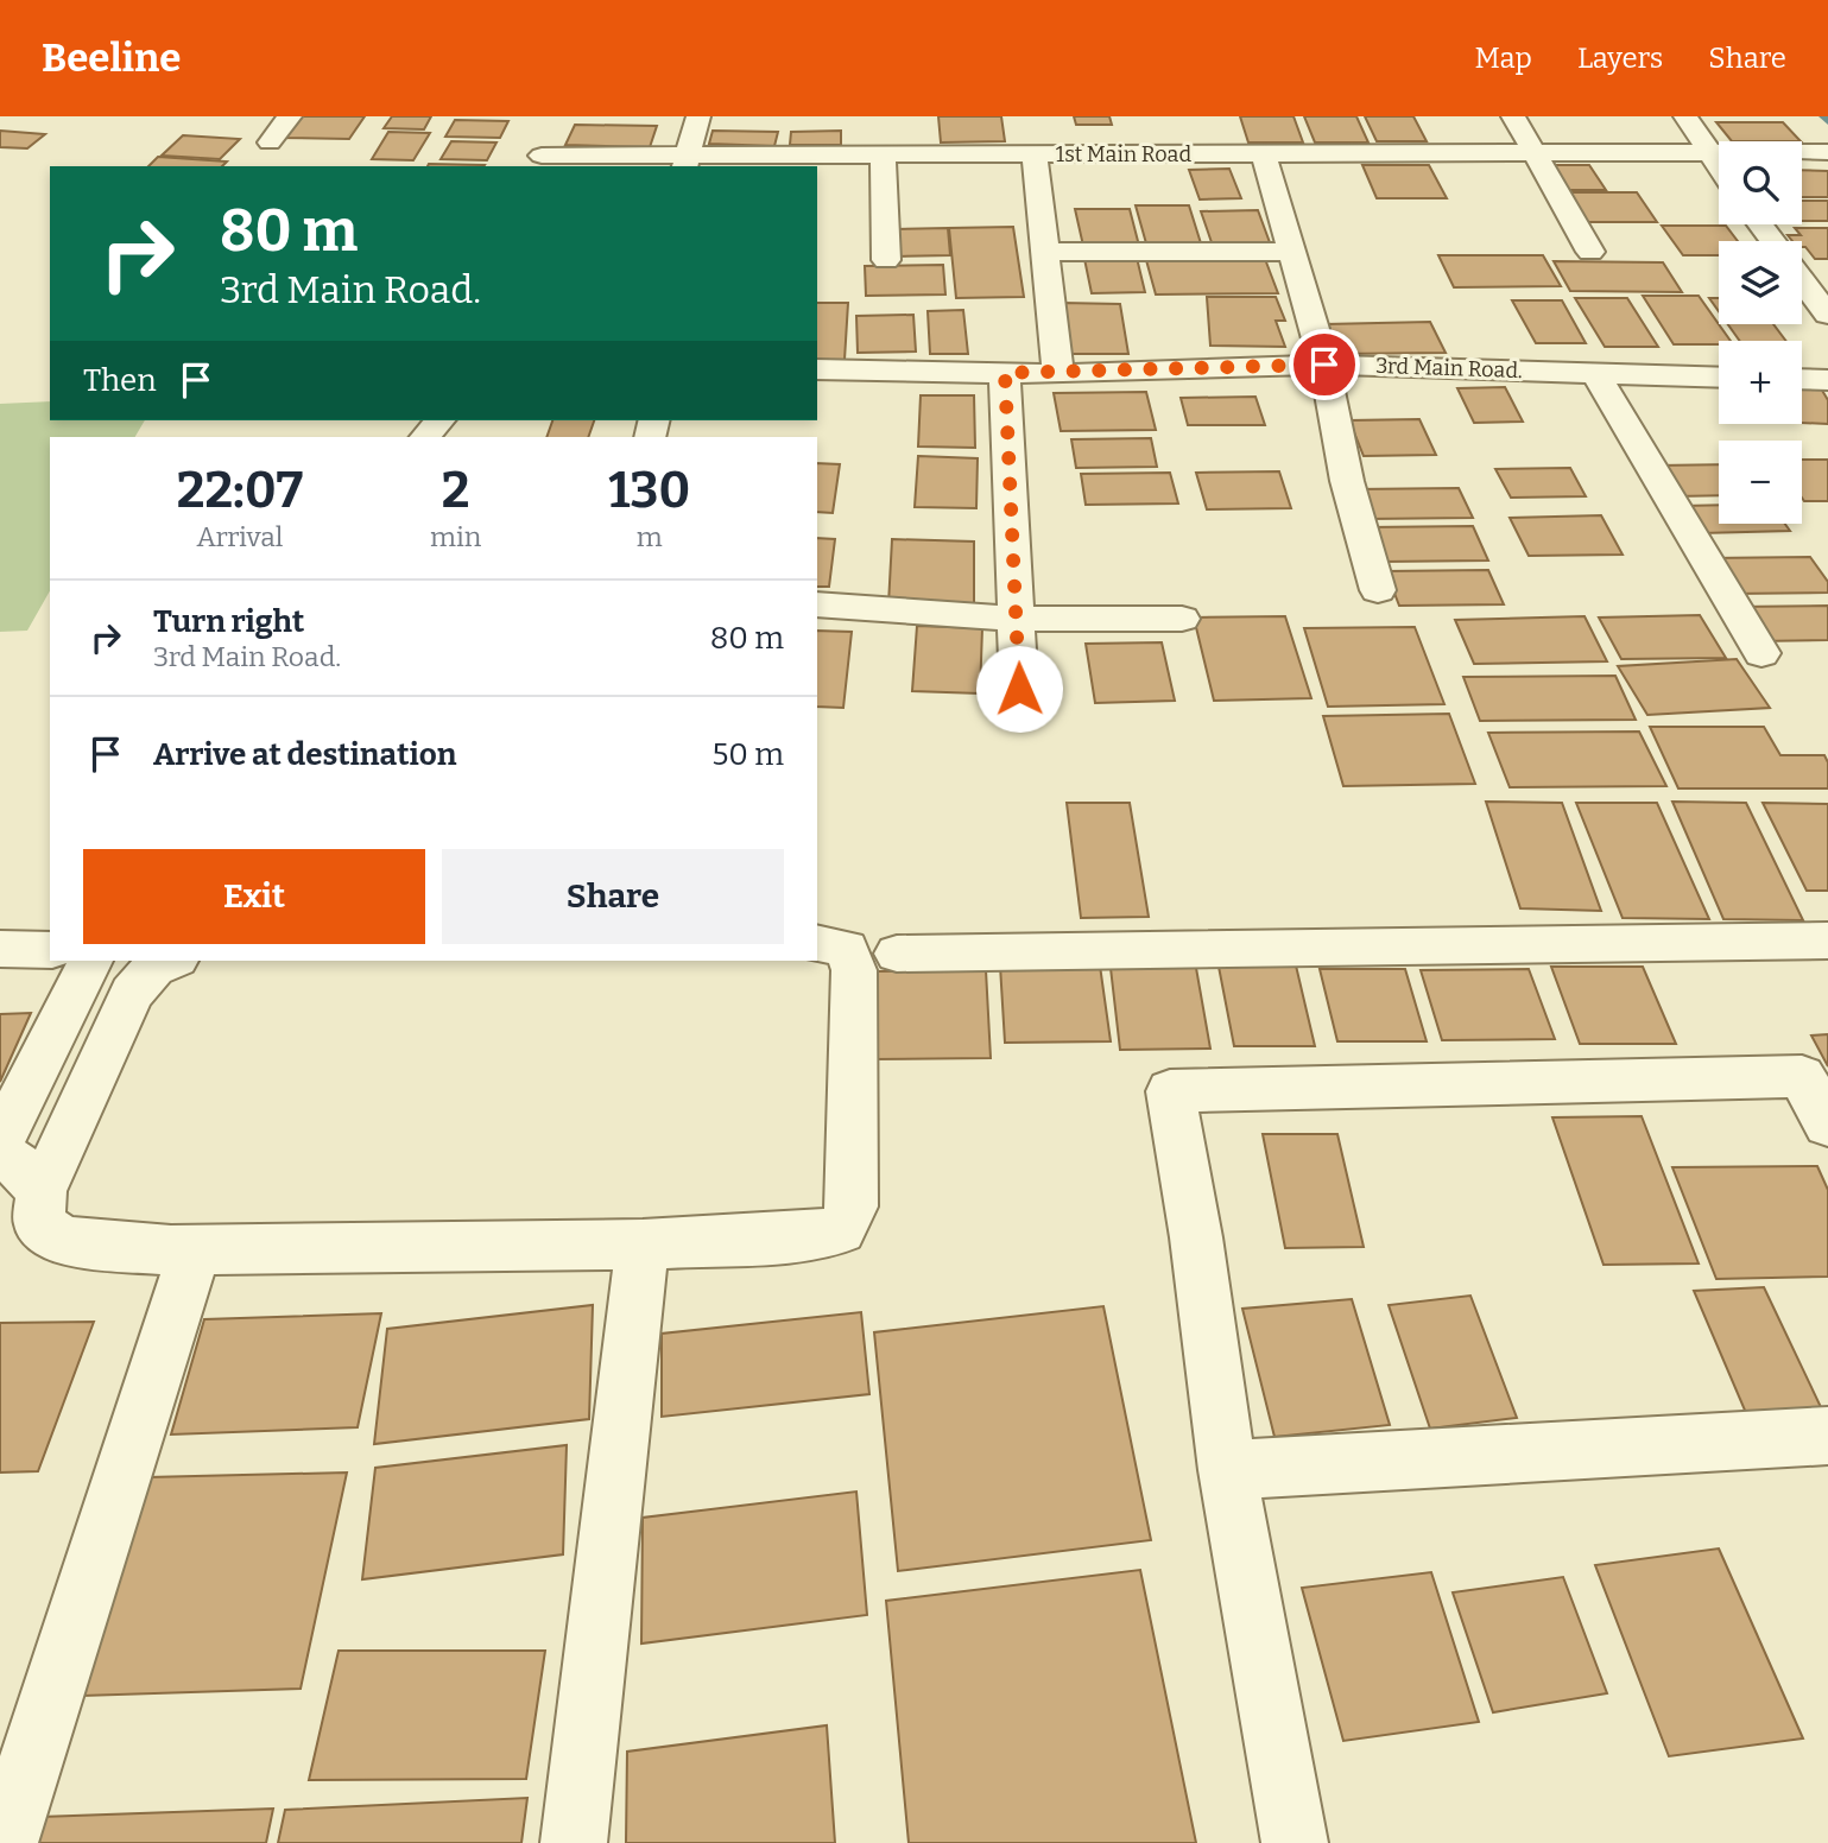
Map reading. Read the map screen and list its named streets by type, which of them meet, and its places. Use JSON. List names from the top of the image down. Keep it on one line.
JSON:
{"streets":{"street":["1st Main Road","3rd Main Road."]},"page":{"header":"Beeline","nav":["Map","Layers","Share"],"map_buttons":["+","−"],"turn":["80 m","3rd Main Road."],"then":"Then","eta":["22:07","Arrival","2","min","130","m"],"list":[{"name":"Turn right","note":"3rd Main Road.","value":"80 m"},{"name":"Arrive at destination","value":"50 m"}],"buttons":["Exit","Share"]}}
